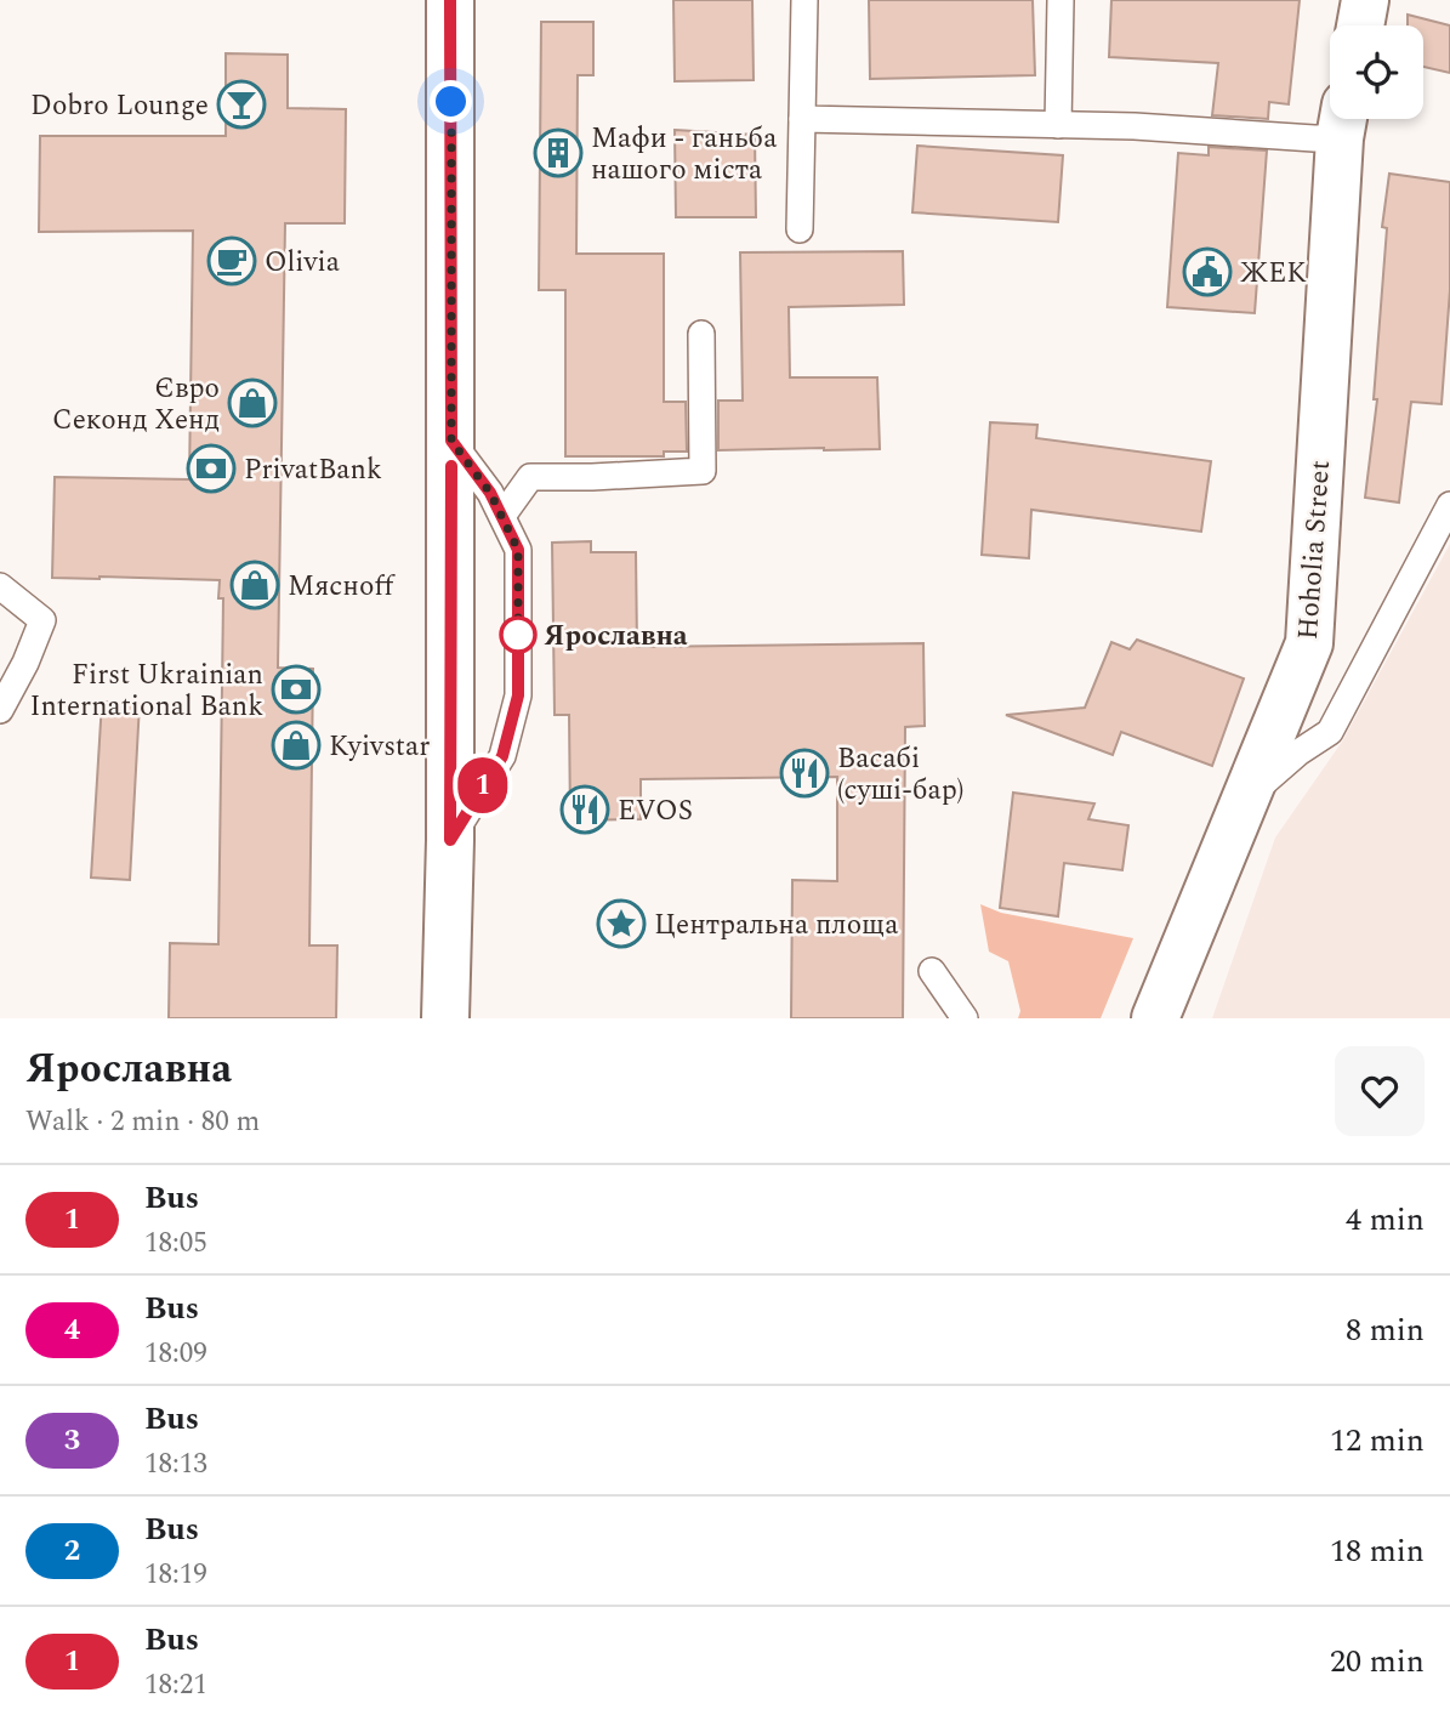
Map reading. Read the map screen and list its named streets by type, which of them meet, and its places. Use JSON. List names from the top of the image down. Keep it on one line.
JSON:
{"streets":{"main road":["Hoholia Street"]},"places":{"bar":["Dobro Lounge"],"building":["Мафи - ганьба нашого міста"],"cafe":["Olivia"],"public building":["ЖЕК"],"shop":["Євро Секонд Хенд","Мяснoff","Kyivstar"],"bank":["PrivatBank","First Ukrainian International Bank"],"other":["Ярославна"],"restaurant":["Васабі (суші-бар)","EVOS"],"place":["Центральна площа"]},"lines":["bus line 1"],"page":{"on_map":"1","heading":["Ярославна","Walk · 2 min · 80 m"],"list":[{"mark":"1","name":"Bus","note":"18:05","value":"4 min"},{"mark":"4","name":"Bus","note":"18:09","value":"8 min"},{"mark":"3","name":"Bus","note":"18:13","value":"12 min"},{"mark":"2","name":"Bus","note":"18:19","value":"18 min"},{"mark":"1","name":"Bus","note":"18:21","value":"20 min"}]}}
